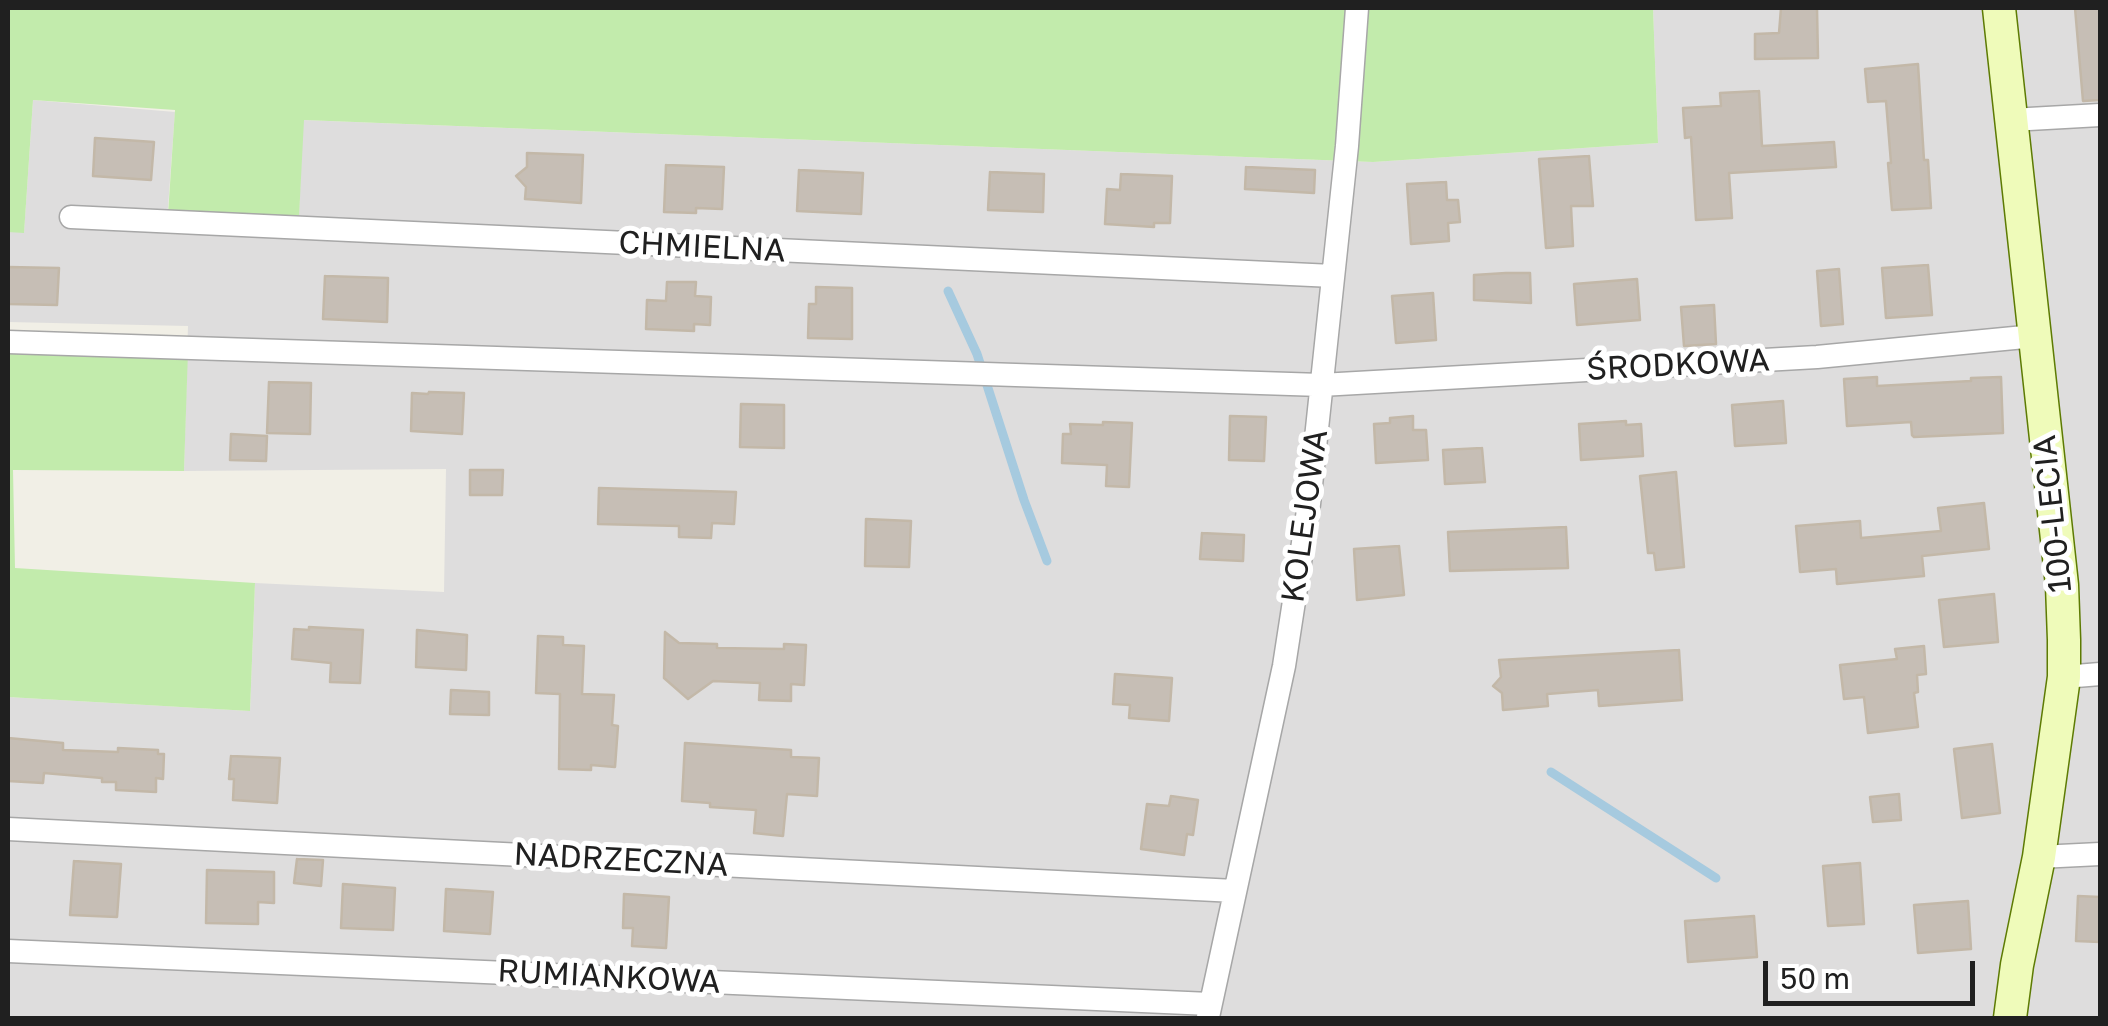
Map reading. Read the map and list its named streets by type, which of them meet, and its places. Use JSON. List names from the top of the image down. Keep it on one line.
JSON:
{"streets":{"street":["CHMIELNA","ŚRODKOWA","100-LECIA","KOLEJOWA","NADRZECZNA","RUMIANKOWA"]},"crossings":[["CHMIELNA","KOLEJOWA"],["ŚRODKOWA","100-LECIA"],["ŚRODKOWA","KOLEJOWA"],["KOLEJOWA","NADRZECZNA"],["KOLEJOWA","RUMIANKOWA"]],"scale_bar":"50 m"}
